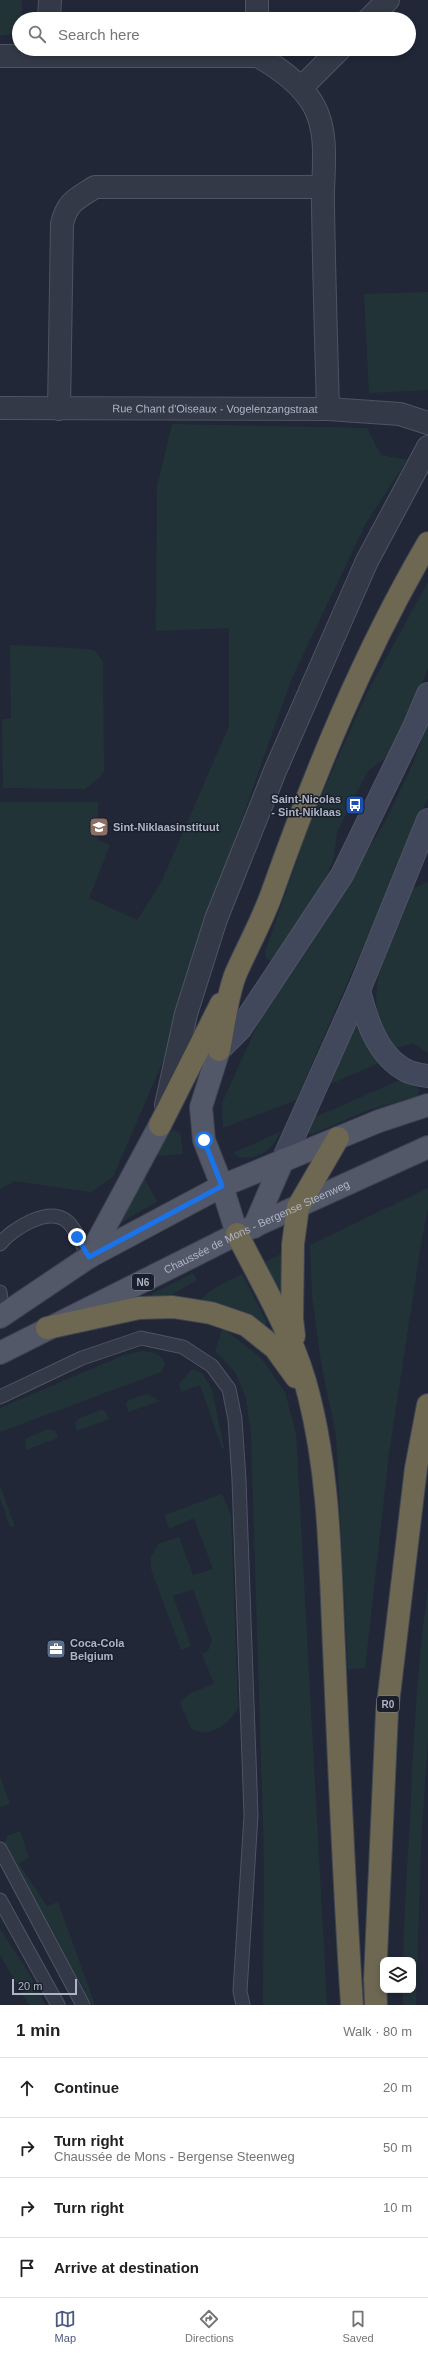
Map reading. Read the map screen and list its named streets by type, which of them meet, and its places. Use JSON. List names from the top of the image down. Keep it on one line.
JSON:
{"streets":{"highway":["R0"],"main road":["Chaussée de Mons - Bergense Steenweg","N6"],"street":["Rue Chant d'Oiseaux - Vogelenzangstraat"]},"places":{"bus stop":["Saint-Nicolas - Sint-Niklaas"],"school or university":["Sint-Niklaasinstituut"],"office":["Coca-Cola Belgium"]},"scale_bar":"20 m","page":{"search":"Search here","scale":"20 m","heading":["1 min","Walk · 80 m"],"list":[["Continue","20 m"],["Turn right","Chaussée de Mons - Bergense Steenweg","50 m"],["Turn right","10 m"],"Arrive at destination"],"nav":["Map","Directions","Saved"]}}
